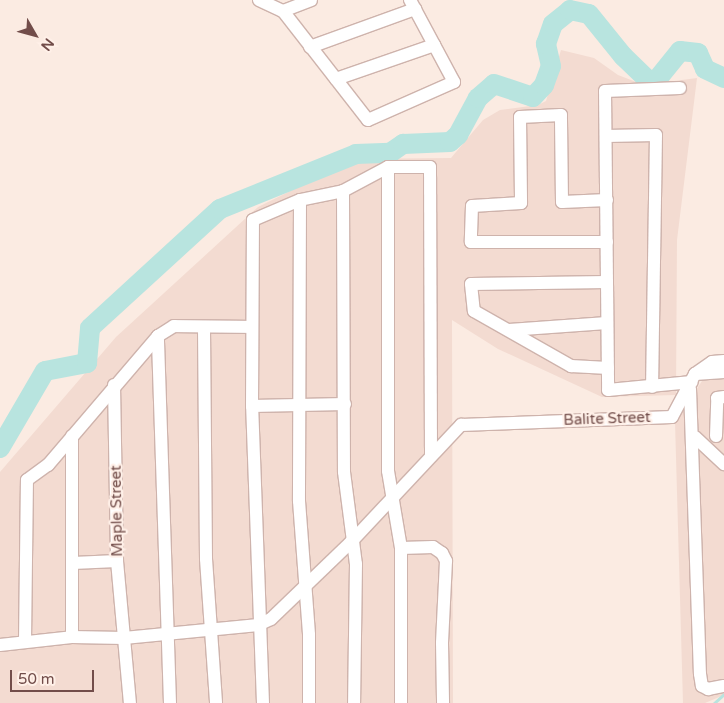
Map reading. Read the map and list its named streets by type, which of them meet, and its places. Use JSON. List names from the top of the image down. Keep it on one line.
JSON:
{"streets":{"street":["Balite Street","Maple Street"]},"scale_bar":"50 m","north":"bottom right"}
